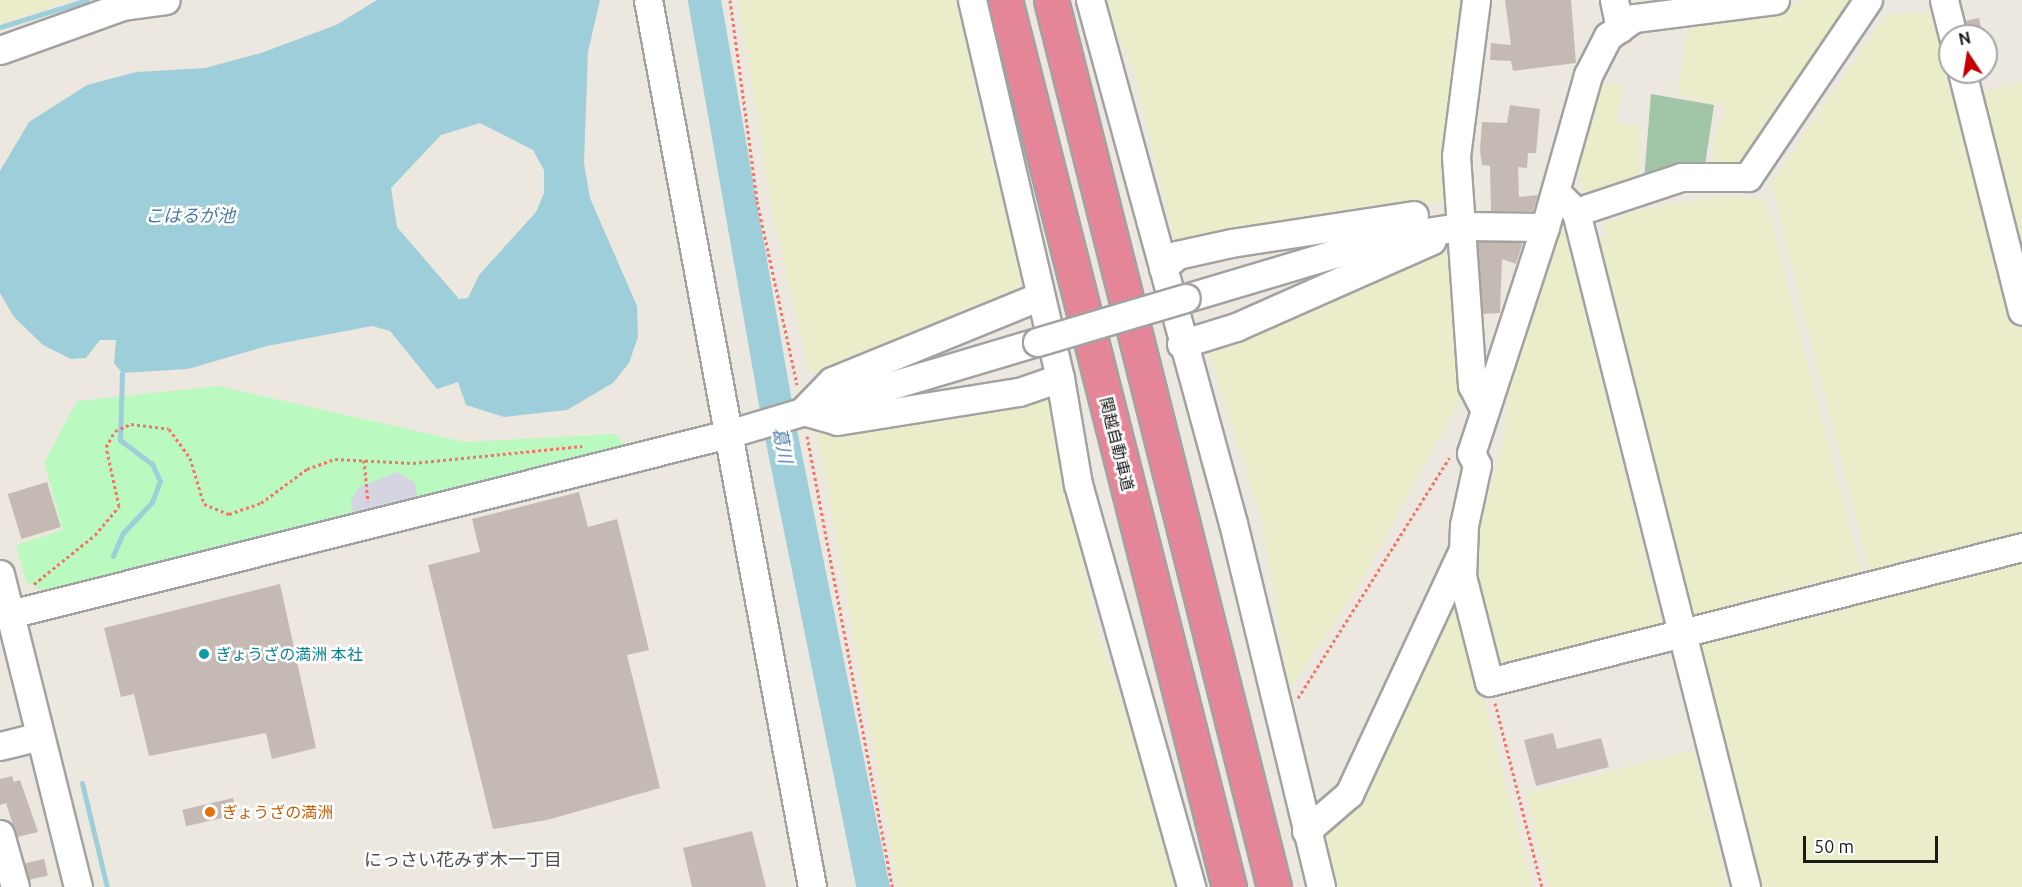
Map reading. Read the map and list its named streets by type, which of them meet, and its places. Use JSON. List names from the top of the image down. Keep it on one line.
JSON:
{"streets":{"highway":["関越自動車道"]},"districts":["にっさい花みず木一丁目"],"water":["こはるが池","葛川"],"places":["ぎょうざの満洲 本社","ぎょうざの満洲"],"scale_bar":"50 m","north":"top"}
